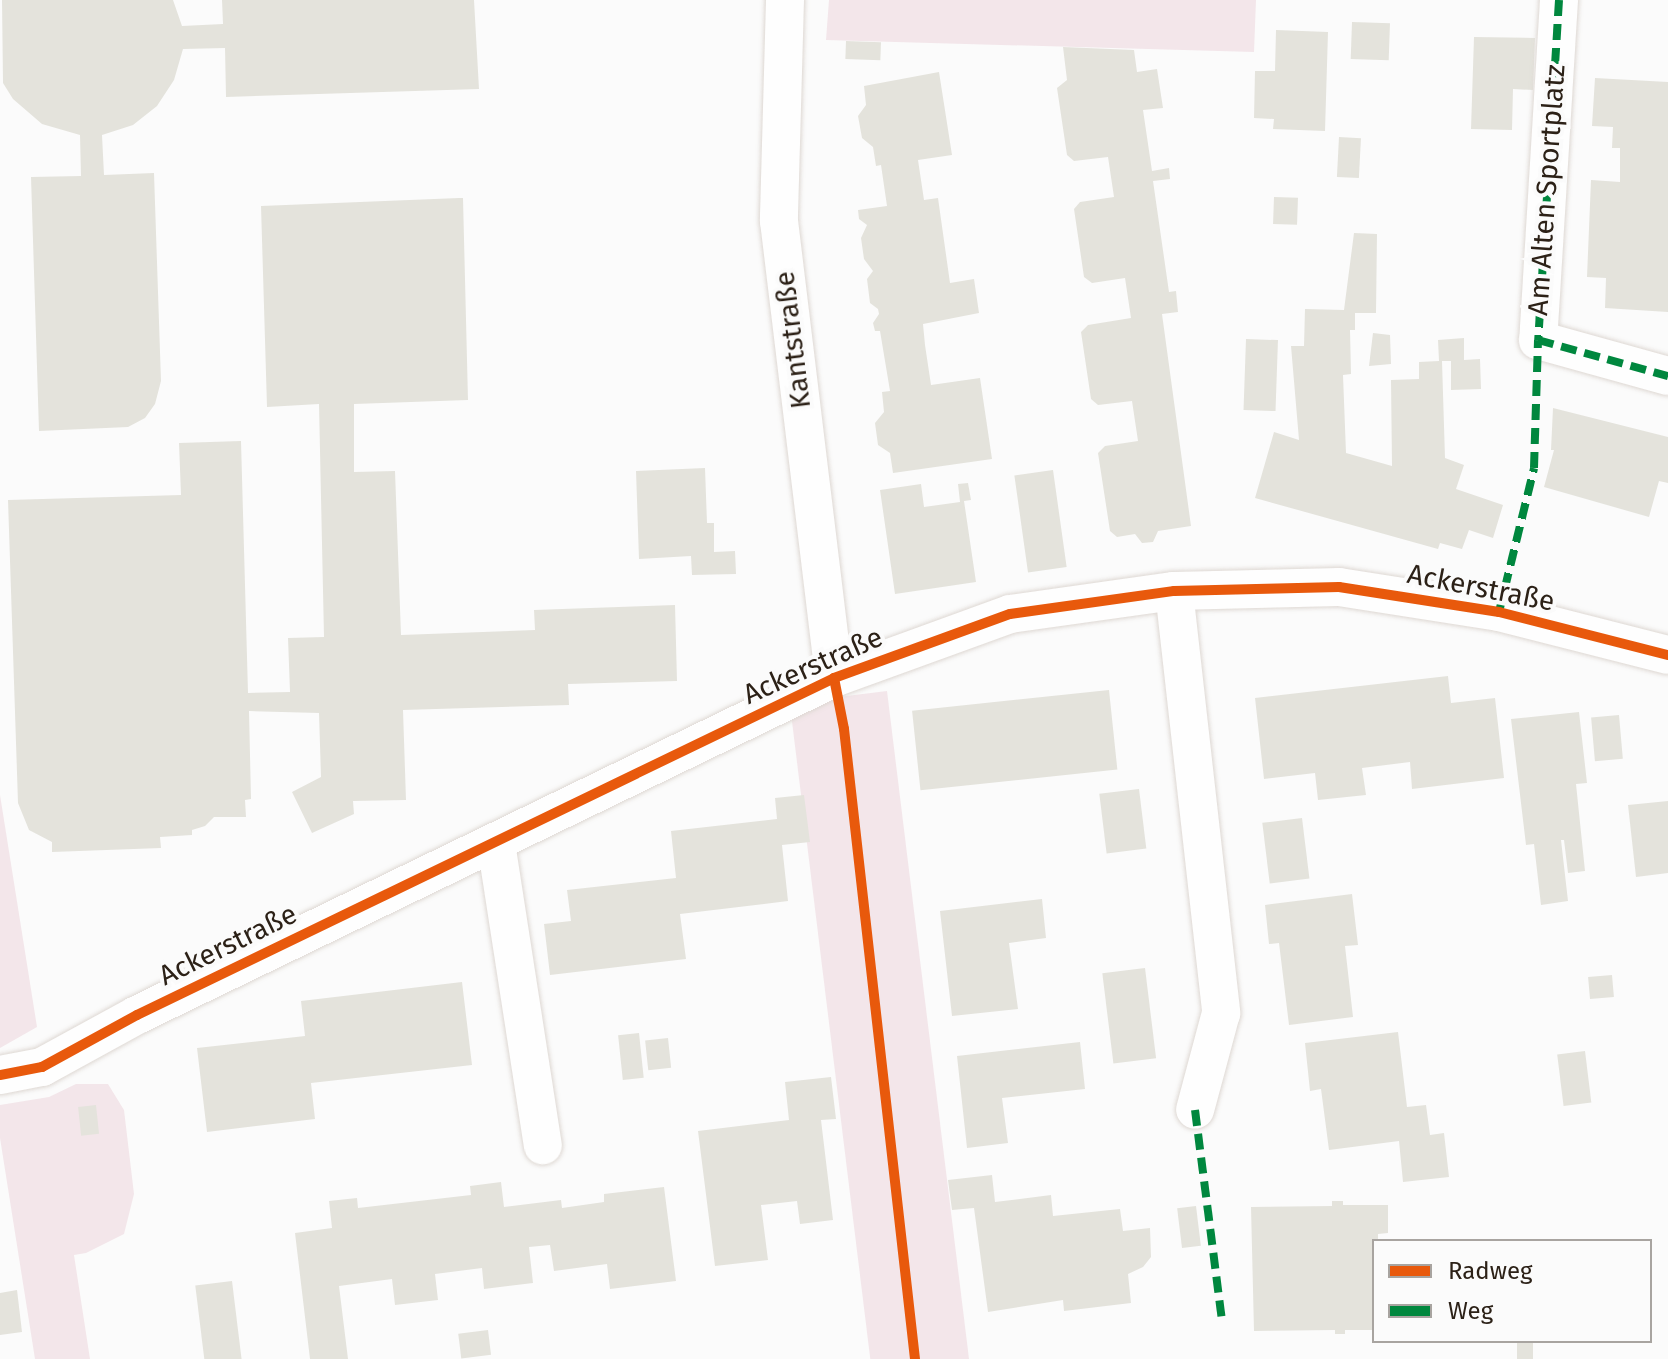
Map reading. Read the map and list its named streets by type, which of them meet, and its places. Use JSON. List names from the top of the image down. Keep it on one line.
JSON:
{"streets":{"street":["Am Alten Sportplatz","Kantstraße","Ackerstraße"]},"crossings":[["Kantstraße","Ackerstraße"]],"legend":["Radweg","Weg"]}
